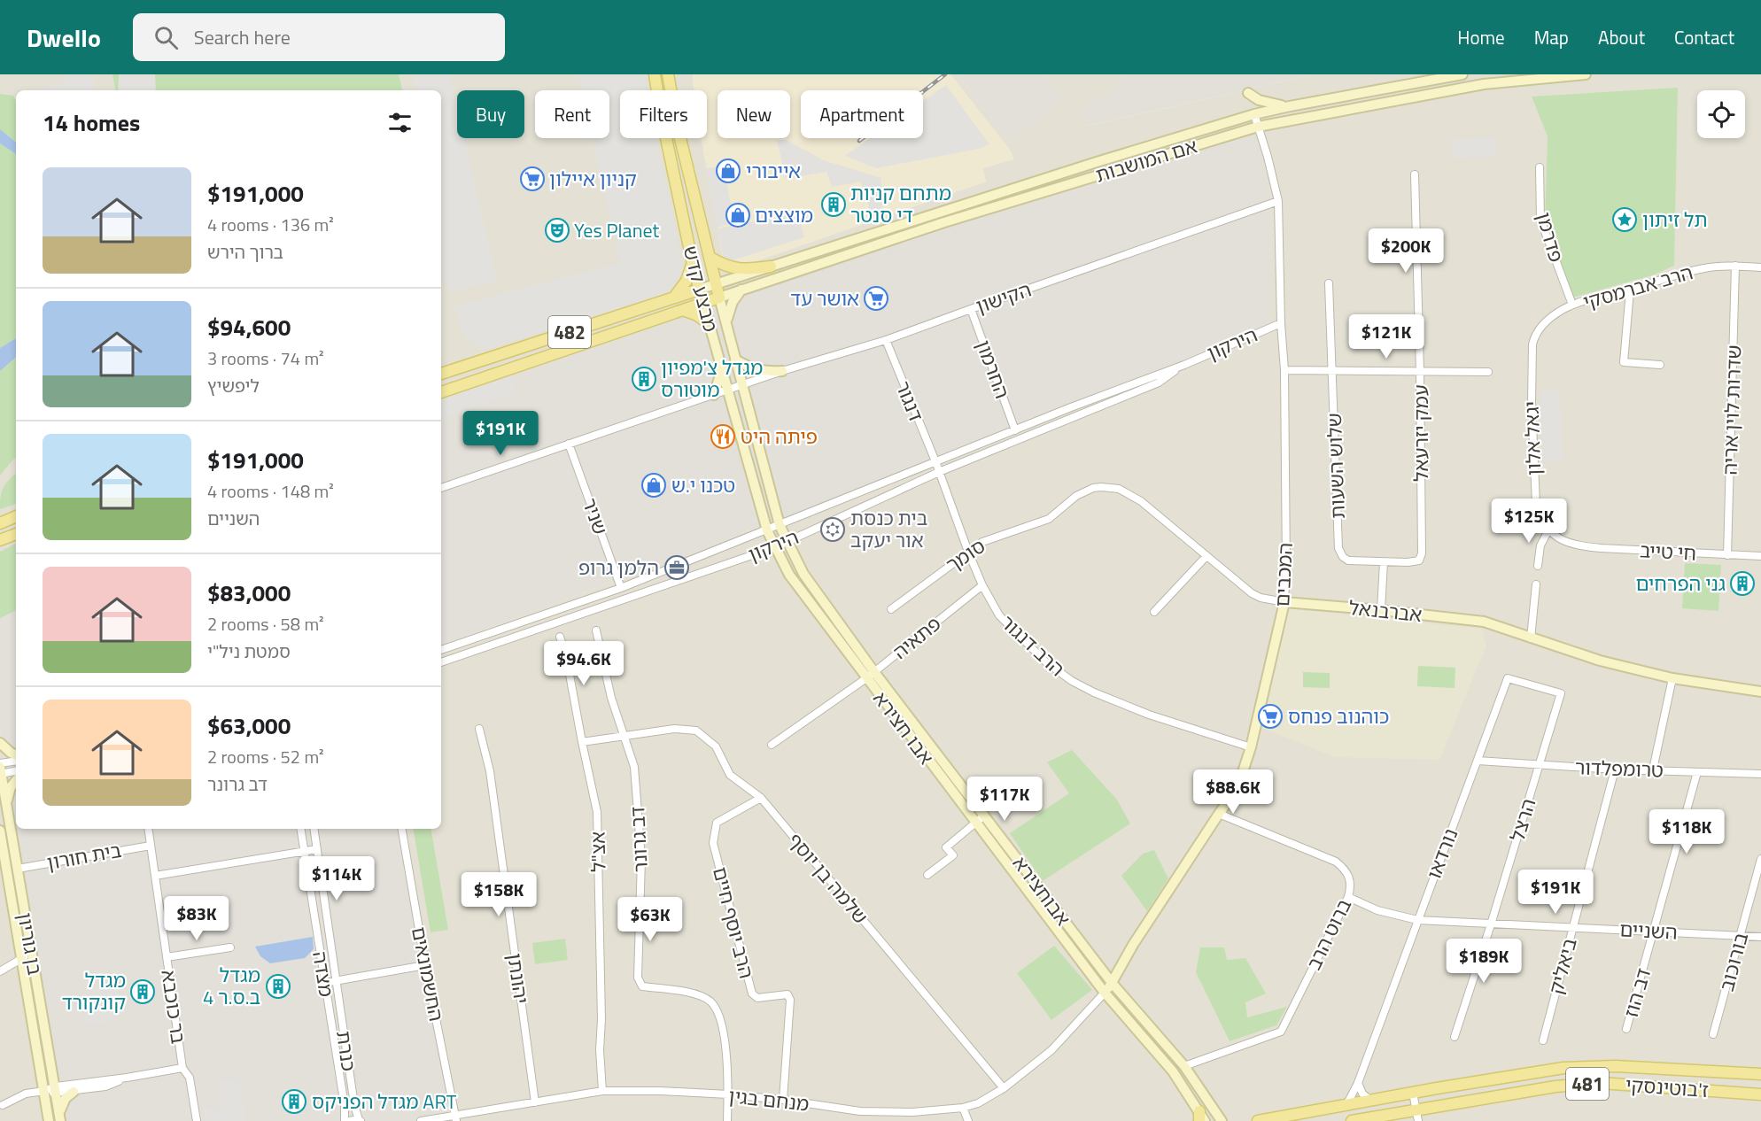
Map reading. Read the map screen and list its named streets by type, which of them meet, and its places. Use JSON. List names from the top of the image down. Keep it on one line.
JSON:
{"streets":{"main road":["מבצע קדש","482","481","ז'בוטינסקי"],"street":["אם המושבות","פדרמן","הרב אברמסקי","הקישון","הירקון","החרמון","דנגור","שדרות לוין אריה","עמק יזרעאל","יגאל אלון","שלוש השעות","שניר","חי טייב","סומך","המכבים","אברבנאל","פתאיה","הרב דנגור","אבו חצירא","טרומפלדור","הרצל","דב גרונר","אצ\"ל","נורדאו","בית חורון","שלמה בן יוסף","אבוחצירא","הרב יוסף חיים","השניים","ברוט הרב","בן גוריון","בורוכוב","ביאליק","מצדה","החשמונאים","יהונתן","דב הוז","בר כוכבא","כנרת","מנחם בגין"]},"crossings":[["אם המושבות","מבצע קדש"],["אם המושבות","482"],["אם המושבות","המכבים"],["פדרמן","הרב אברמסקי"],["הרב אברמסקי","שדרות לוין אריה"],["הרב אברמסקי","יגאל אלון"],["מבצע קדש","הקישון"],["מבצע קדש","482"],["מבצע קדש","הירקון"],["מבצע קדש","אבו חצירא"],["מבצע קדש","אבוחצירא"],["הקישון","החרמון"],["הקישון","דנגור"],["הקישון","שניר"],["הקישון","המכבים"],["הירקון","החרמון"],["הירקון","דנגור"],["הירקון","שניר"],["הירקון","המכבים"],["הירקון","הרב דנגור"],["הירקון","אבו חצירא"],["הירקון","אבוחצירא"],["דנגור","הרב דנגור"],["שדרות לוין אריה","חי טייב"],["עמק יזרעאל","שלוש השעות"],["יגאל אלון","חי טייב"],["סומך","אברבנאל"],["סומך","הרב דנגור"],["המכבים","אברבנאל"],["המכבים","הרב דנגור"],["המכבים","אבו חצירא"],["המכבים","אבוחצירא"],["המכבים","ברוט הרב"],["המכבים","מנחם בגין"],["פתאיה","הרב דנגור"],["פתאיה","אבו חצירא"],["פתאיה","אבוחצירא"],["אבו חצירא","אבוחצירא"],["אבו חצירא","מנחם בגין"],["טרומפלדור","הרצל"],["טרומפלדור","נורדאו"],["טרומפלדור","ביאליק"],["טרומפלדור","דב הוז"],["הרצל","נורדאו"],["הרצל","השניים"],["דב גרונר","שלמה בן יוסף"],["דב גרונר","מנחם בגין"],["אצ\"ל","שלמה בן יוסף"],["אצ\"ל","מנחם בגין"],["נורדאו","השניים"],["נורדאו","481"],["בית חורון","בן גוריון"],["בית חורון","בר כוכבא"],["שלמה בן יוסף","הרב יוסף חיים"],["שלמה בן יוסף","מנחם בגין"],["אבוחצירא","ברוט הרב"],["הרב יוסף חיים","מנחם בגין"],["השניים","ברוט הרב"],["השניים","בורוכוב"],["השניים","ביאליק"],["השניים","דב הוז"],["החשמונאים","מנחם בגין"],["יהונתן","מנחם בגין"],["481","ז'בוטינסקי"]],"places":{"shop":["אייבורי","מוצצים","טכנו י.ש"],"supermarket":["קניון איילון","אושר עד","כוהנוב פנחס"],"building":["מתחם קניות די סנטר","מגדל צ'מפיון מוטורס","גני הפרחים","מגדל ב.ס.ר 4","מגדל קונקורד","מגדל הפניקס ART"],"place":["תל זיתון"],"theatre":["Yes Planet"],"restaurant":["פיתה היט"],"synagogue":["בית כנסת אור יעקב"],"office":["הלמן גרופ"]},"page":{"header":"Dwello","search":"Search here","nav":["Home","Map","About","Contact"],"chip":["Buy","Rent","Filters","New","Apartment"],"heading":"14 homes","list":[{"name":"$191,000","note":"4 rooms · 136 m² · ברוך הירש"},{"name":"$94,600","note":"3 rooms · 74 m² · ליפשיץ"},{"name":"$191,000","note":"4 rooms · 148 m² · השניים"},{"name":"$83,000","note":"2 rooms · 58 m² · סמטת ניל\"י"},{"name":"$63,000","note":"2 rooms · 52 m² · דב גרונר"}],"price":["$200K","$121K","$191K","$125K","$94.6K","$88.6K","$117K","$118K","$114K","$191K","$158K","$83K","$63K","$189K"]}}
